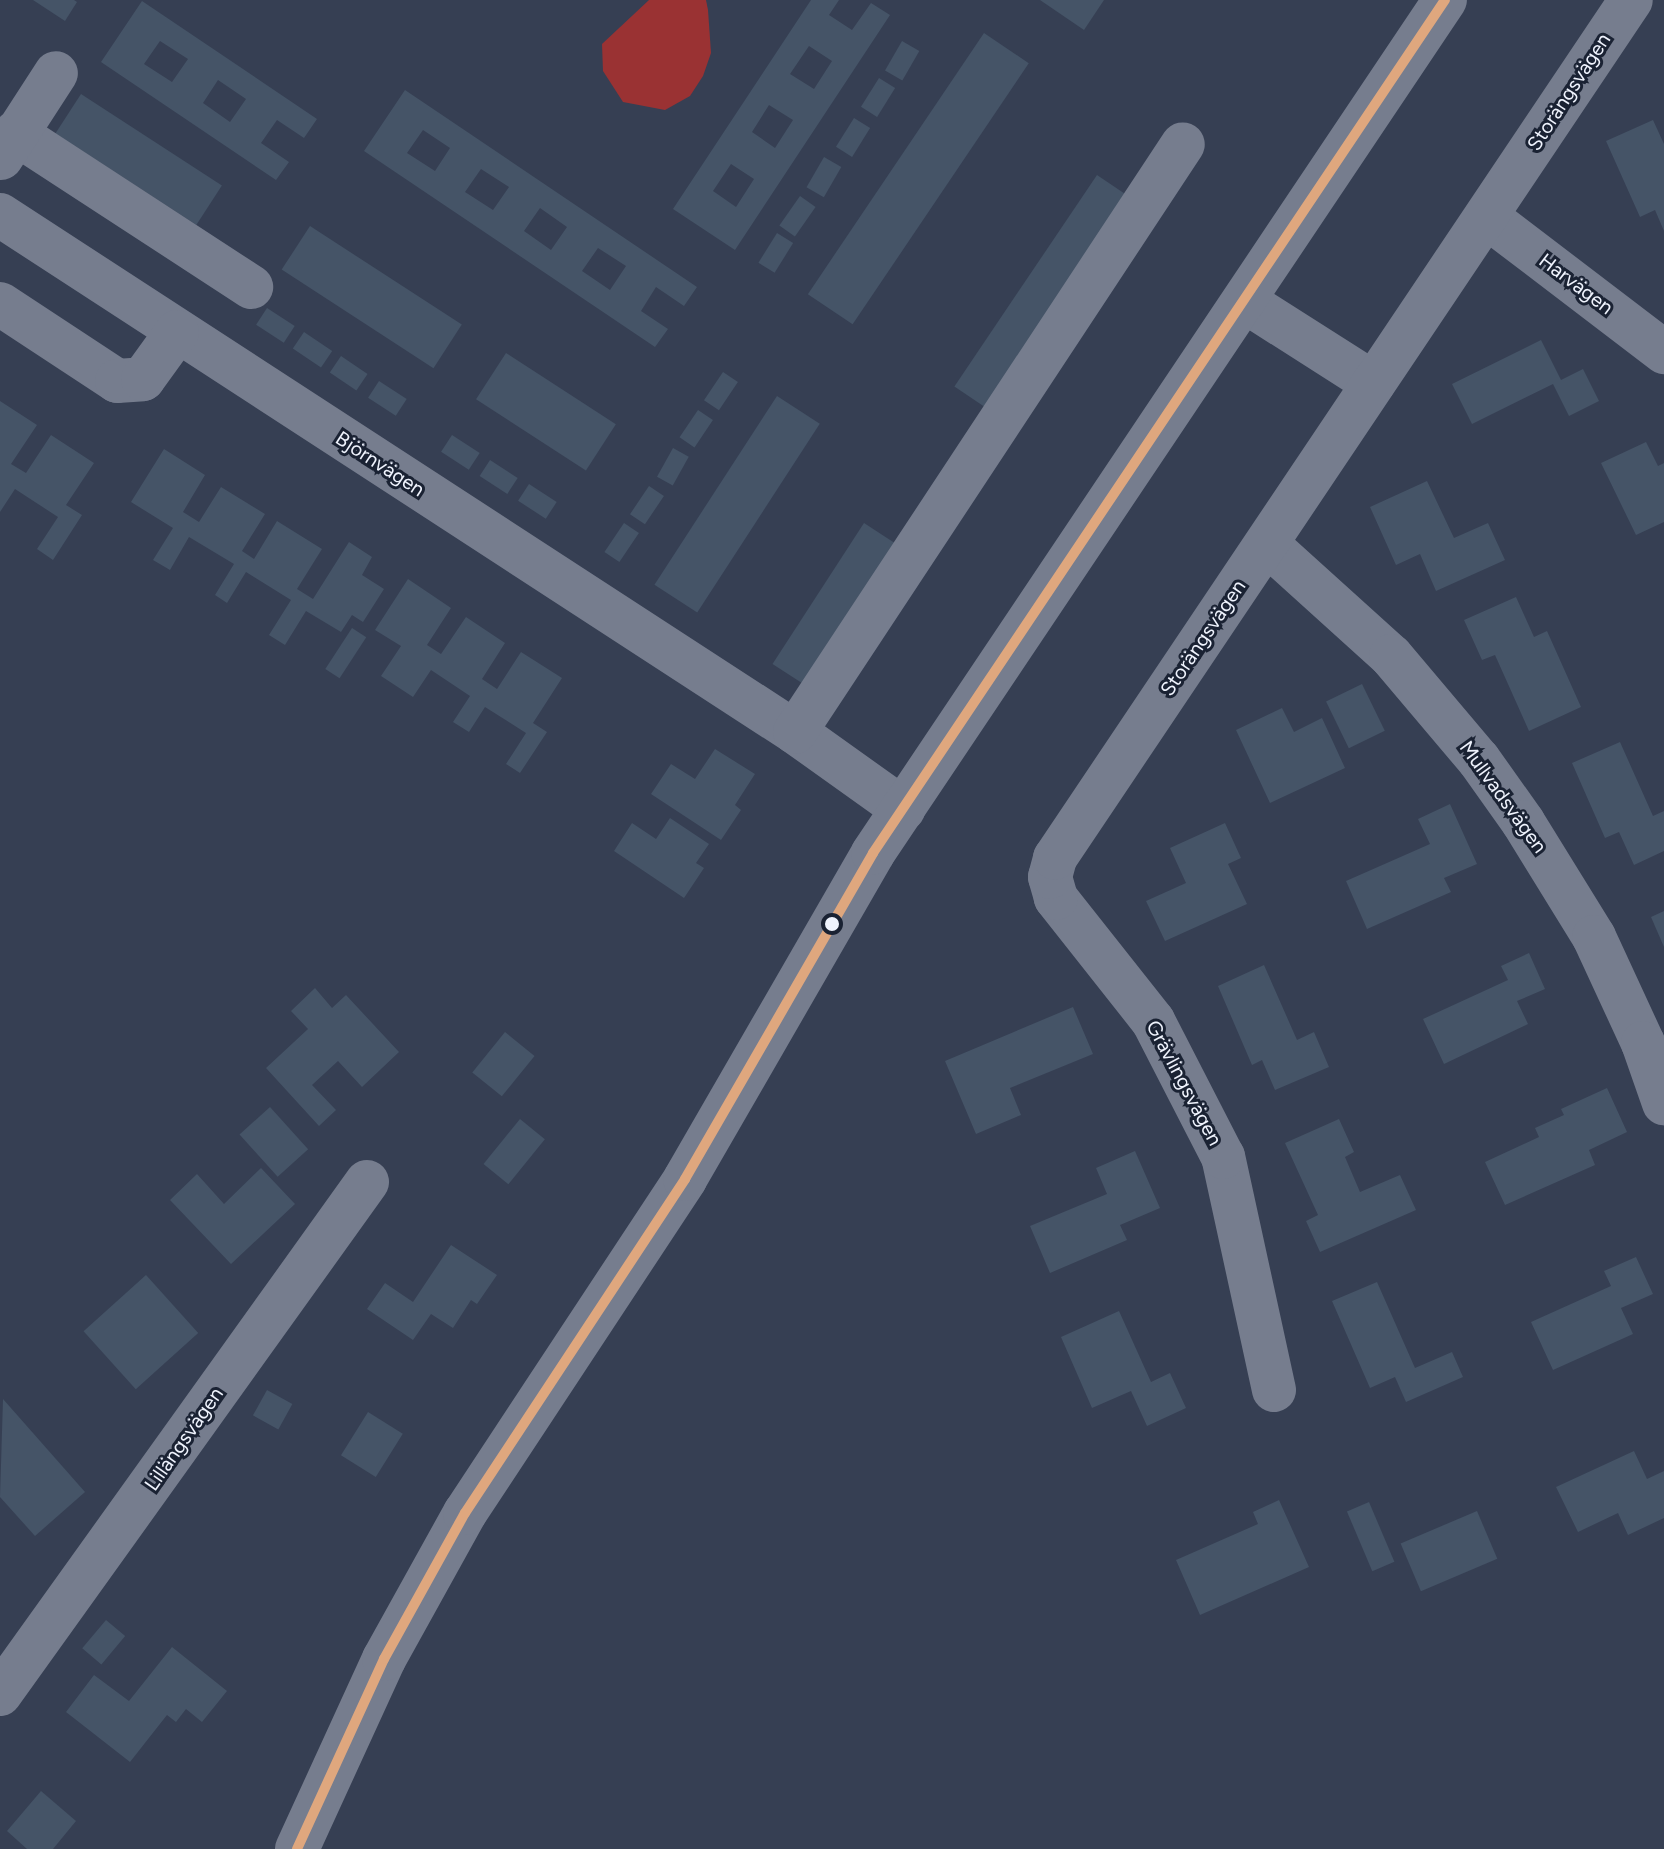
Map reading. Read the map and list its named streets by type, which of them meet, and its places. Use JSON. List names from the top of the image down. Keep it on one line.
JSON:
{"streets":{"street":["Storängsvägen","Harvägen","Björnvägen","Mullvadsvägen","Grävlingsvägen","Lillängsvägen"]},"crossings":[["Storängsvägen","Harvägen"],["Storängsvägen","Mullvadsvägen"],["Storängsvägen","Grävlingsvägen"]]}
